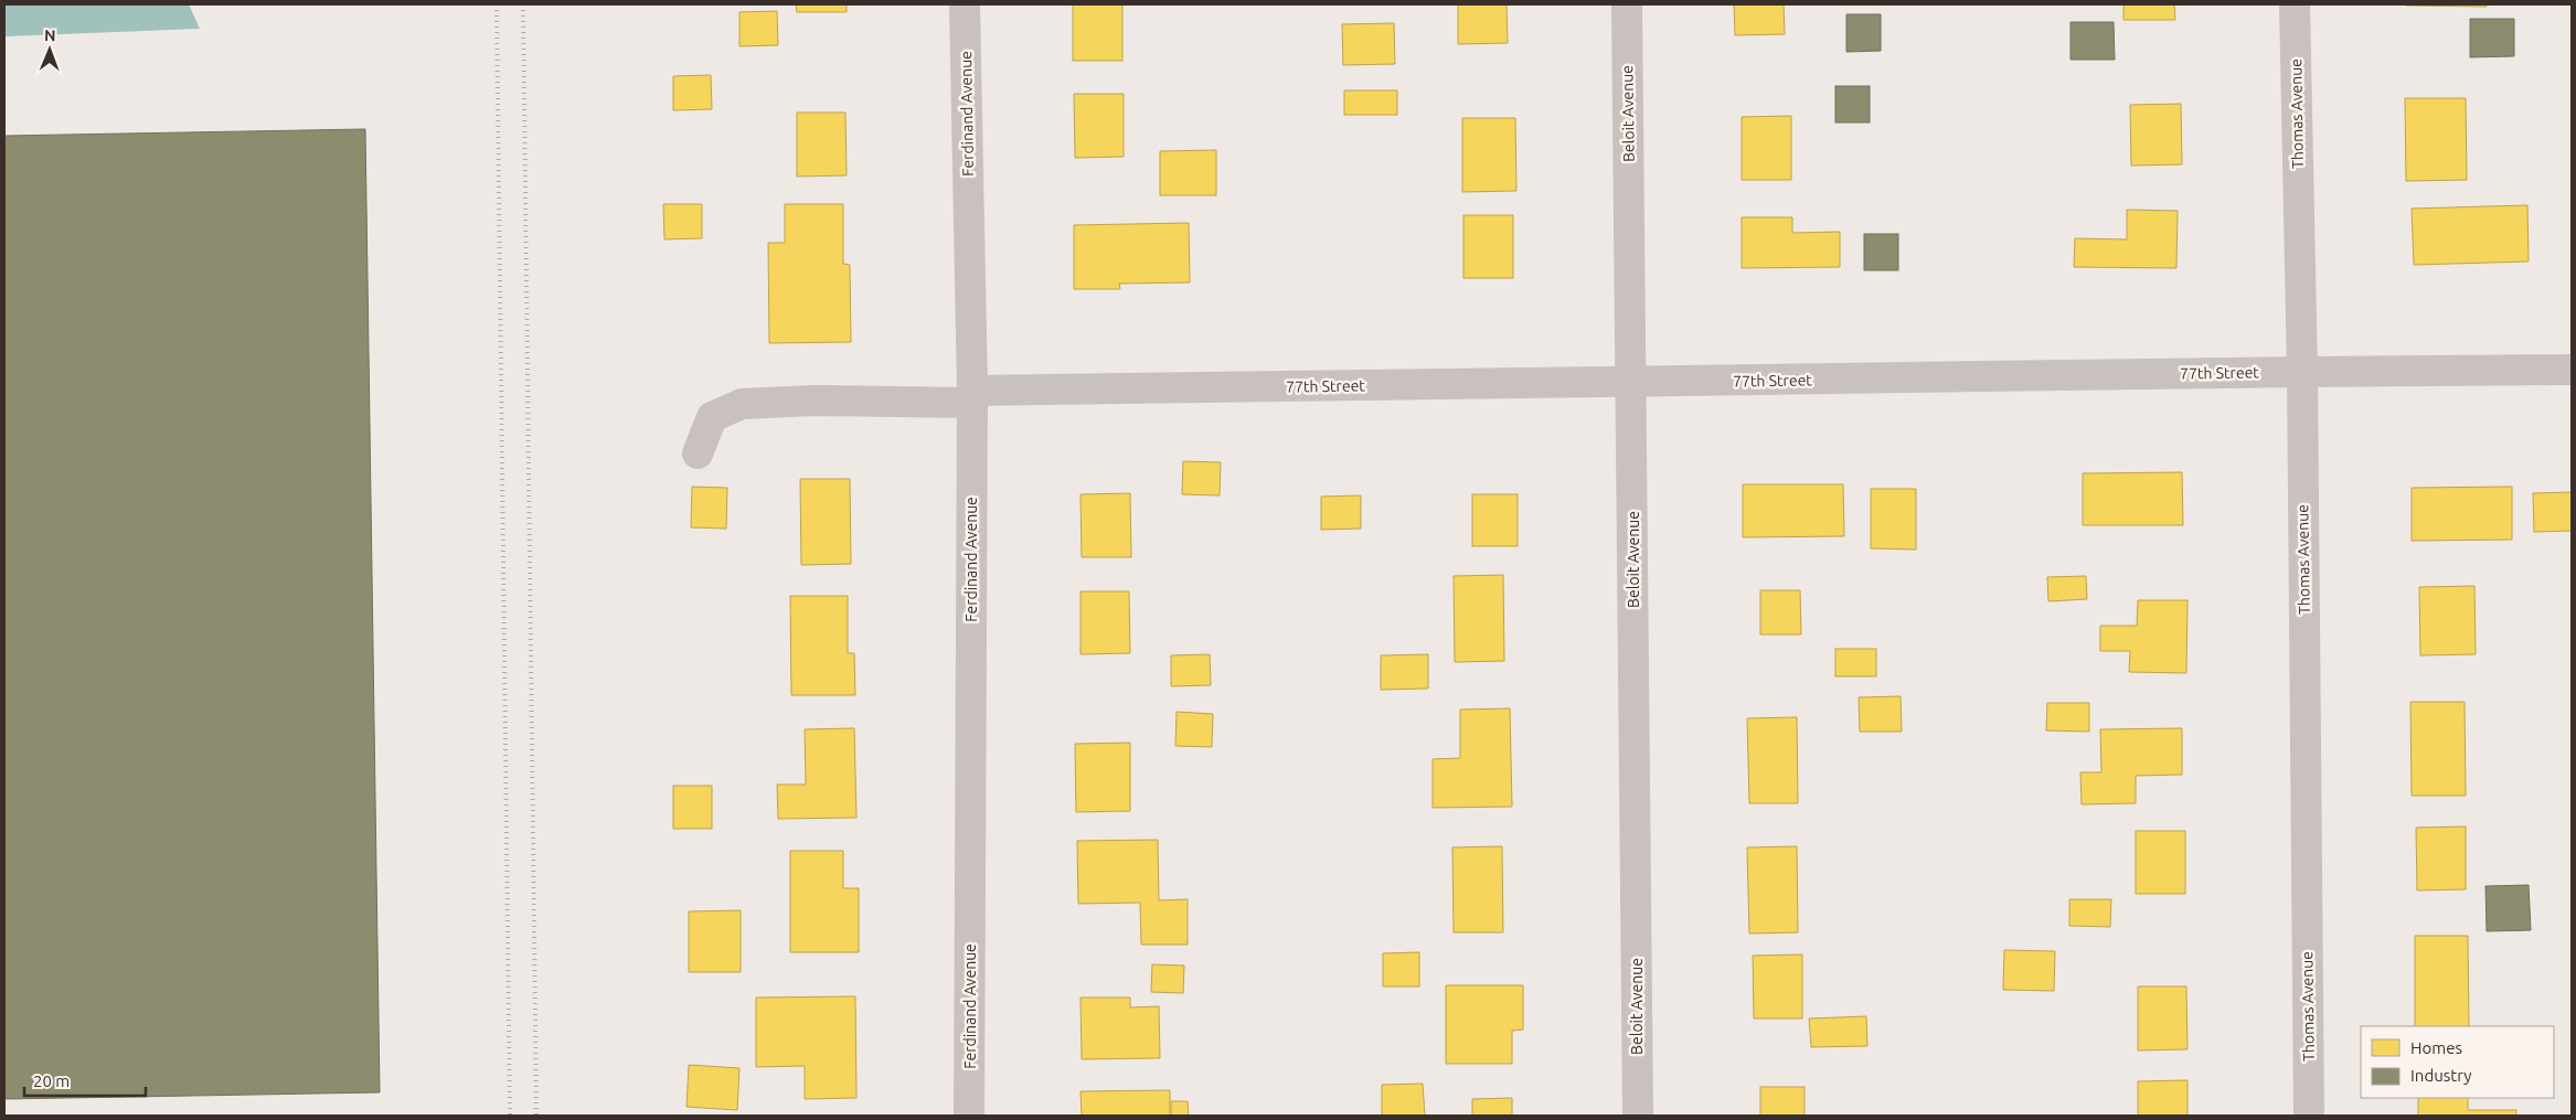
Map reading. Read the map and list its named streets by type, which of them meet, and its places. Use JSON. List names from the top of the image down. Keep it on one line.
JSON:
{"streets":{"street":["Ferdinand Avenue","Beloit Avenue","Thomas Avenue","77th Street"]},"crossings":[["Ferdinand Avenue","77th Street"],["Beloit Avenue","77th Street"],["Thomas Avenue","77th Street"]],"legend":["Homes","Industry"],"scale_bar":"20 m","north":"top"}
